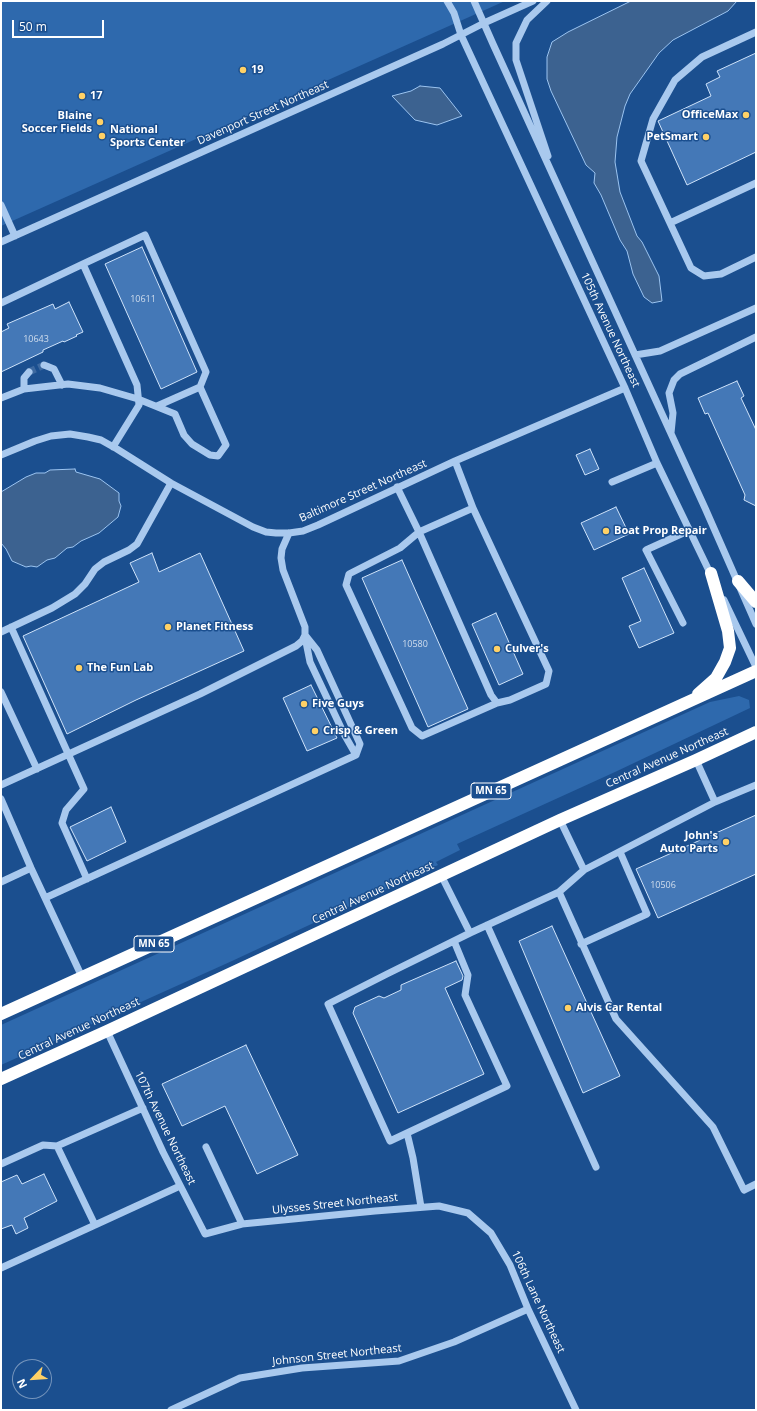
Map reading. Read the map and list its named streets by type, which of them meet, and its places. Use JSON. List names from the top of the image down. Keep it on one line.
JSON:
{"streets":{"highway":["Central Avenue Northeast","MN 65"],"street":["Davenport Street Northeast","105th Avenue Northeast","Baltimore Street Northeast","107th Avenue Northeast","Ulysses Street Northeast","106th Lane Northeast","Johnson Street Northeast"]},"crossings":[["Davenport Street Northeast","105th Avenue Northeast"],["105th Avenue Northeast","Baltimore Street Northeast"],["Central Avenue Northeast","107th Avenue Northeast"],["107th Avenue Northeast","Ulysses Street Northeast"],["Ulysses Street Northeast","106th Lane Northeast"],["106th Lane Northeast","Johnson Street Northeast"]],"places":["19","17","OfficeMax","Blaine Soccer Fields","National Sports Center","PetSmart","Boat Prop Repair","Planet Fitness","Culver's","The Fun Lab","Five Guys","Crisp & Green","John's Auto Parts","Alvis Car Rental"],"house_numbers":["10611","10643","10580","10506"],"scale_bar":"50 m","north":"bottom left"}
